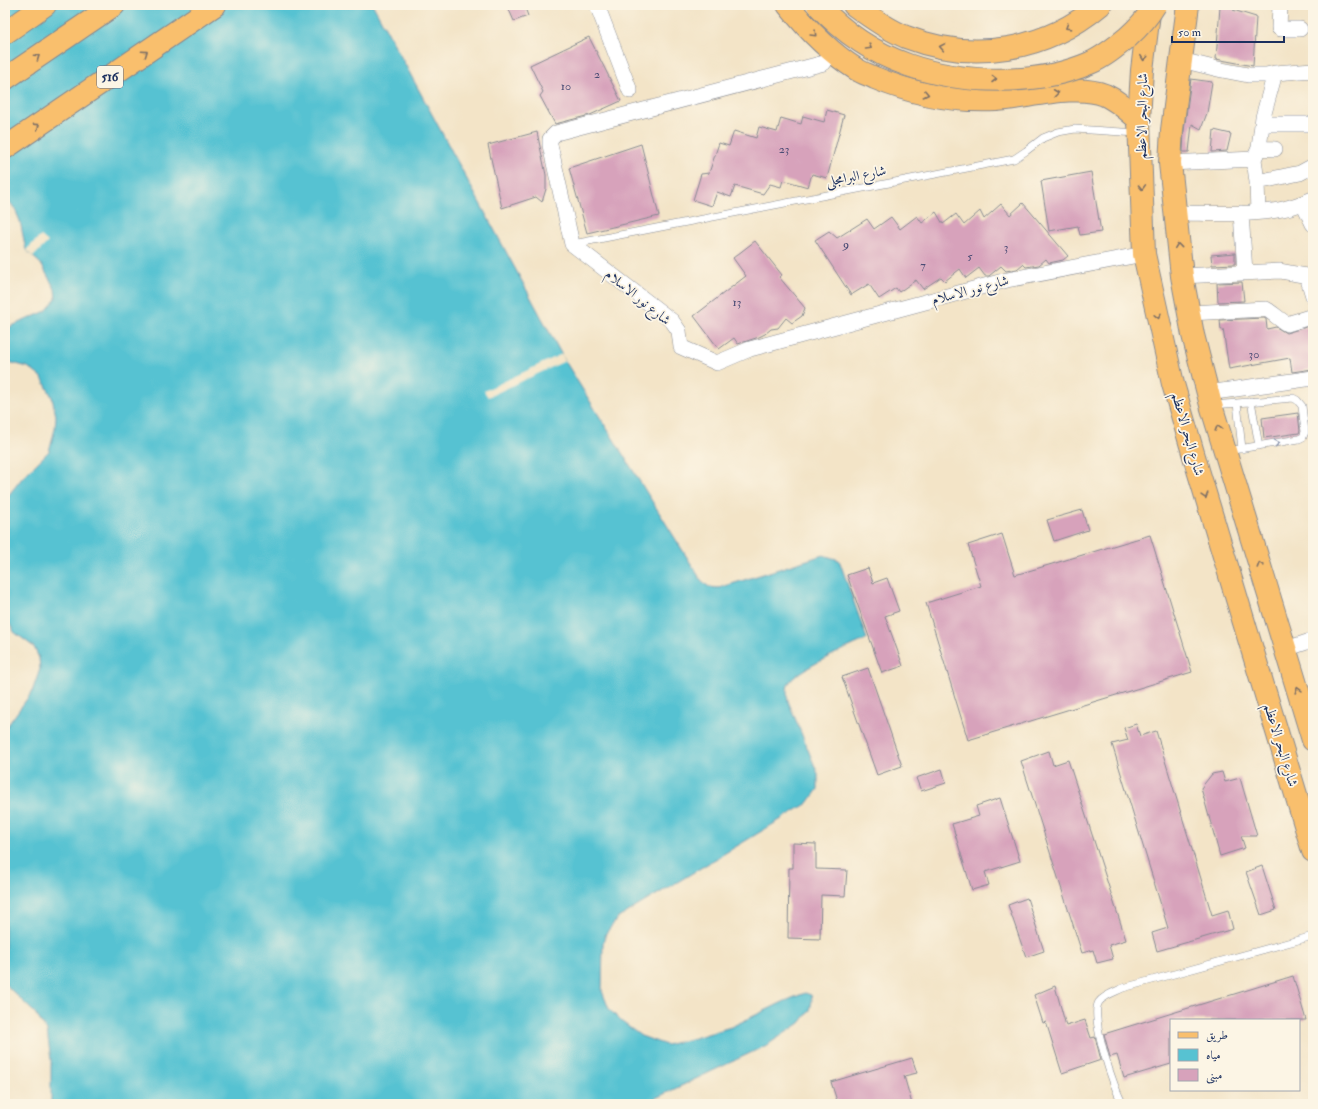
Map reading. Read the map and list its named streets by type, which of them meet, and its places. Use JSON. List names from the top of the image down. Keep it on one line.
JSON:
{"streets":{"main road":["516","شارع البحر الاعظم"],"street":["شارع نور الاسلام"],"lane":["شارع البرامجلى"]},"crossings":[["شارع البحر الاعظم","شارع البرامجلى"],["شارع البحر الاعظم","شارع نور الاسلام"],["شارع البرامجلى","شارع نور الاسلام"]],"house_numbers":["2","10","23","9","3","5","7","13","30"],"legend":["طريق","مياه","مبنى"],"scale_bar":"50 m"}
